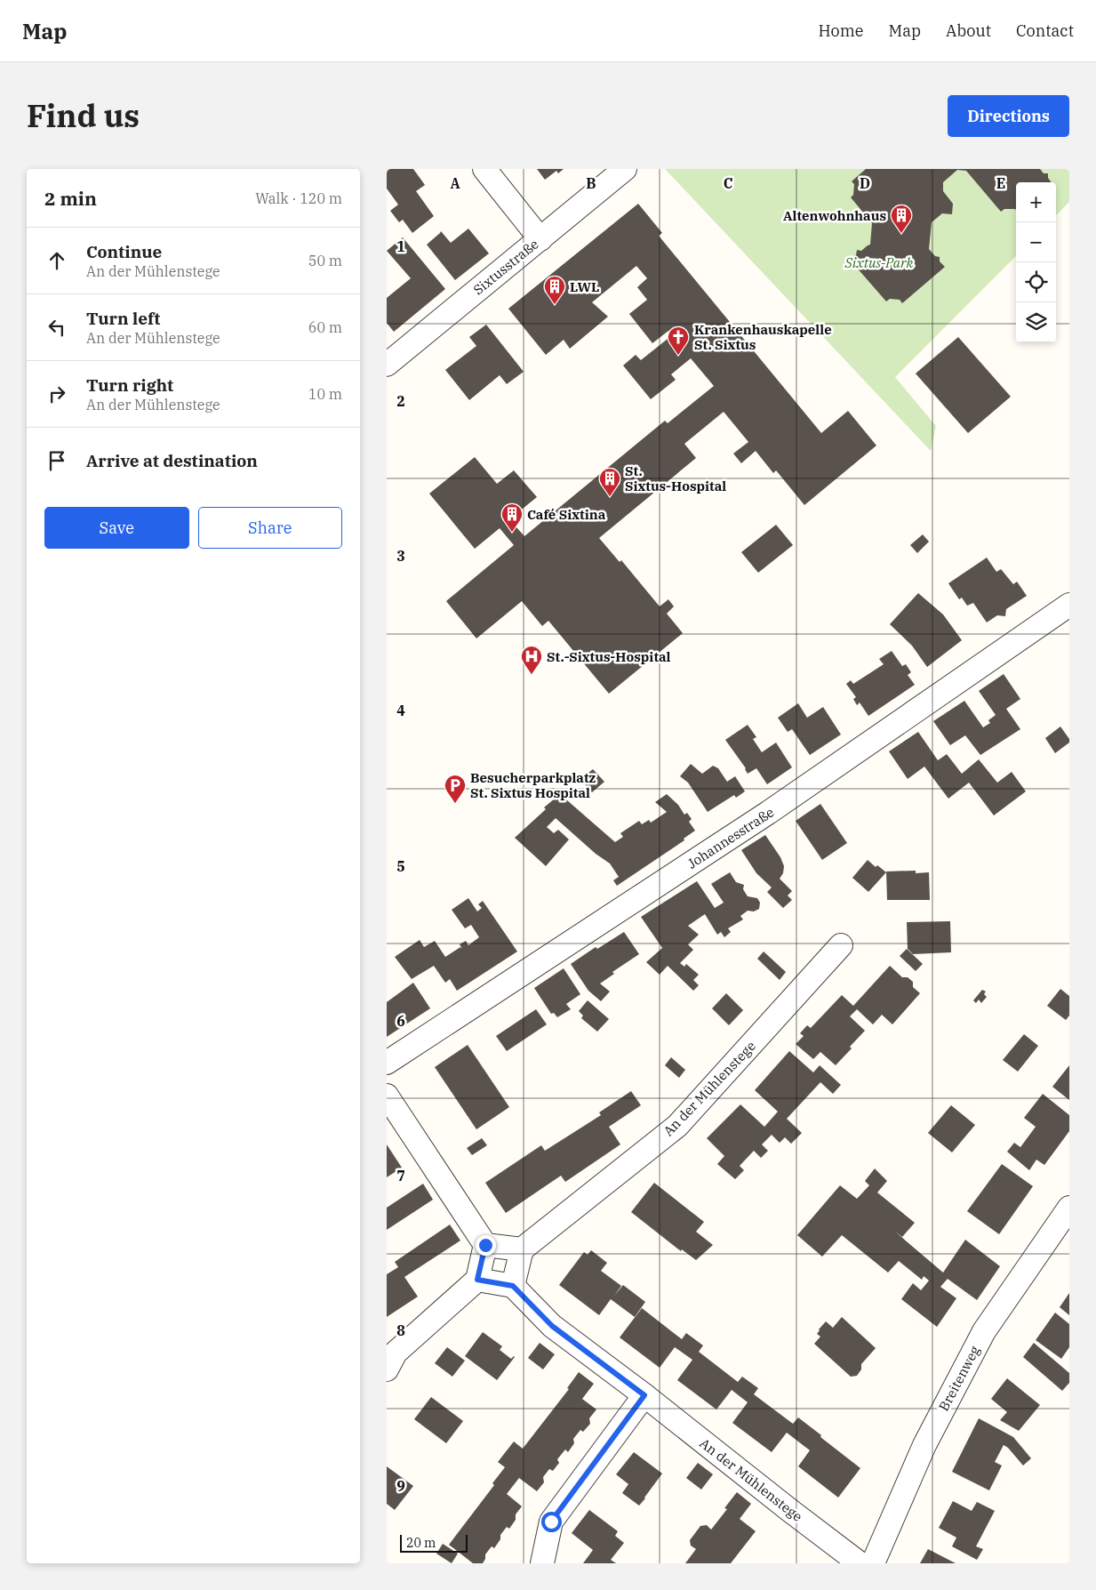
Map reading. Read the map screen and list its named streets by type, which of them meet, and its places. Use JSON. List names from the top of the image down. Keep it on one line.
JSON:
{"streets":{"street":["Sixtusstraße","Johannesstraße","An der Mühlenstege","Breitenweg"]},"parks":["Sixtus-Park"],"places":{"building":["Altenwohnhaus","LWL","St. Sixtus-Hospital","Café Sixtina"],"church":["Krankenhauskapelle St. Sixtus"],"hospital":["St.-Sixtus-Hospital"],"parking":["Besucherparkplatz St. Sixtus Hospital"]},"scale_bar":"20 m","page":{"header":"Map","nav":["Home","Map","About","Contact"],"title":"Find us","buttons":["Directions",["Save","Share"]],"heading":["2 min","Walk · 120 m"],"map_buttons":["+","−"],"list":[["Continue","An der Mühlenstege","50 m"],["Turn left","An der Mühlenstege","60 m"],["Turn right","An der Mühlenstege","10 m"],"Arrive at destination"],"scale":"20 m"},"grid":{"columns":["A","B","C","D","E"],"rows":["1","2","3","4","5","6","7","8","9"]}}
